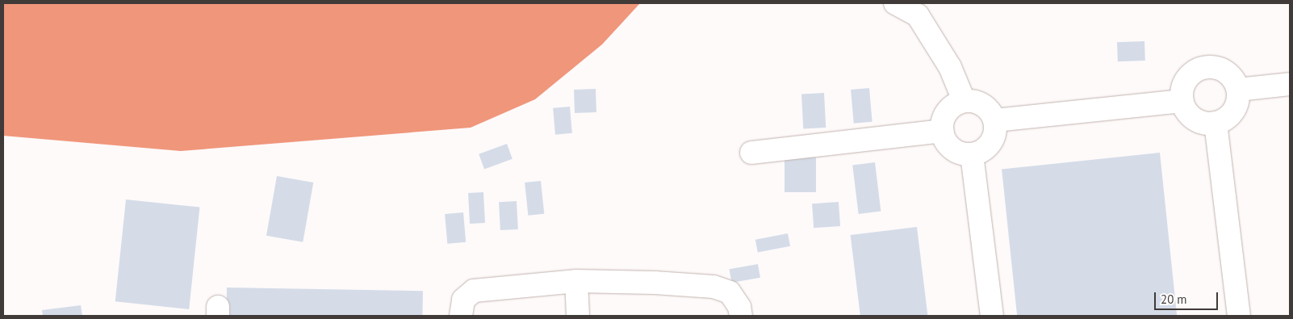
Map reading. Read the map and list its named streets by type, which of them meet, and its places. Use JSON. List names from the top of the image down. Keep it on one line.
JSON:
{"scale_bar":"20 m"}
